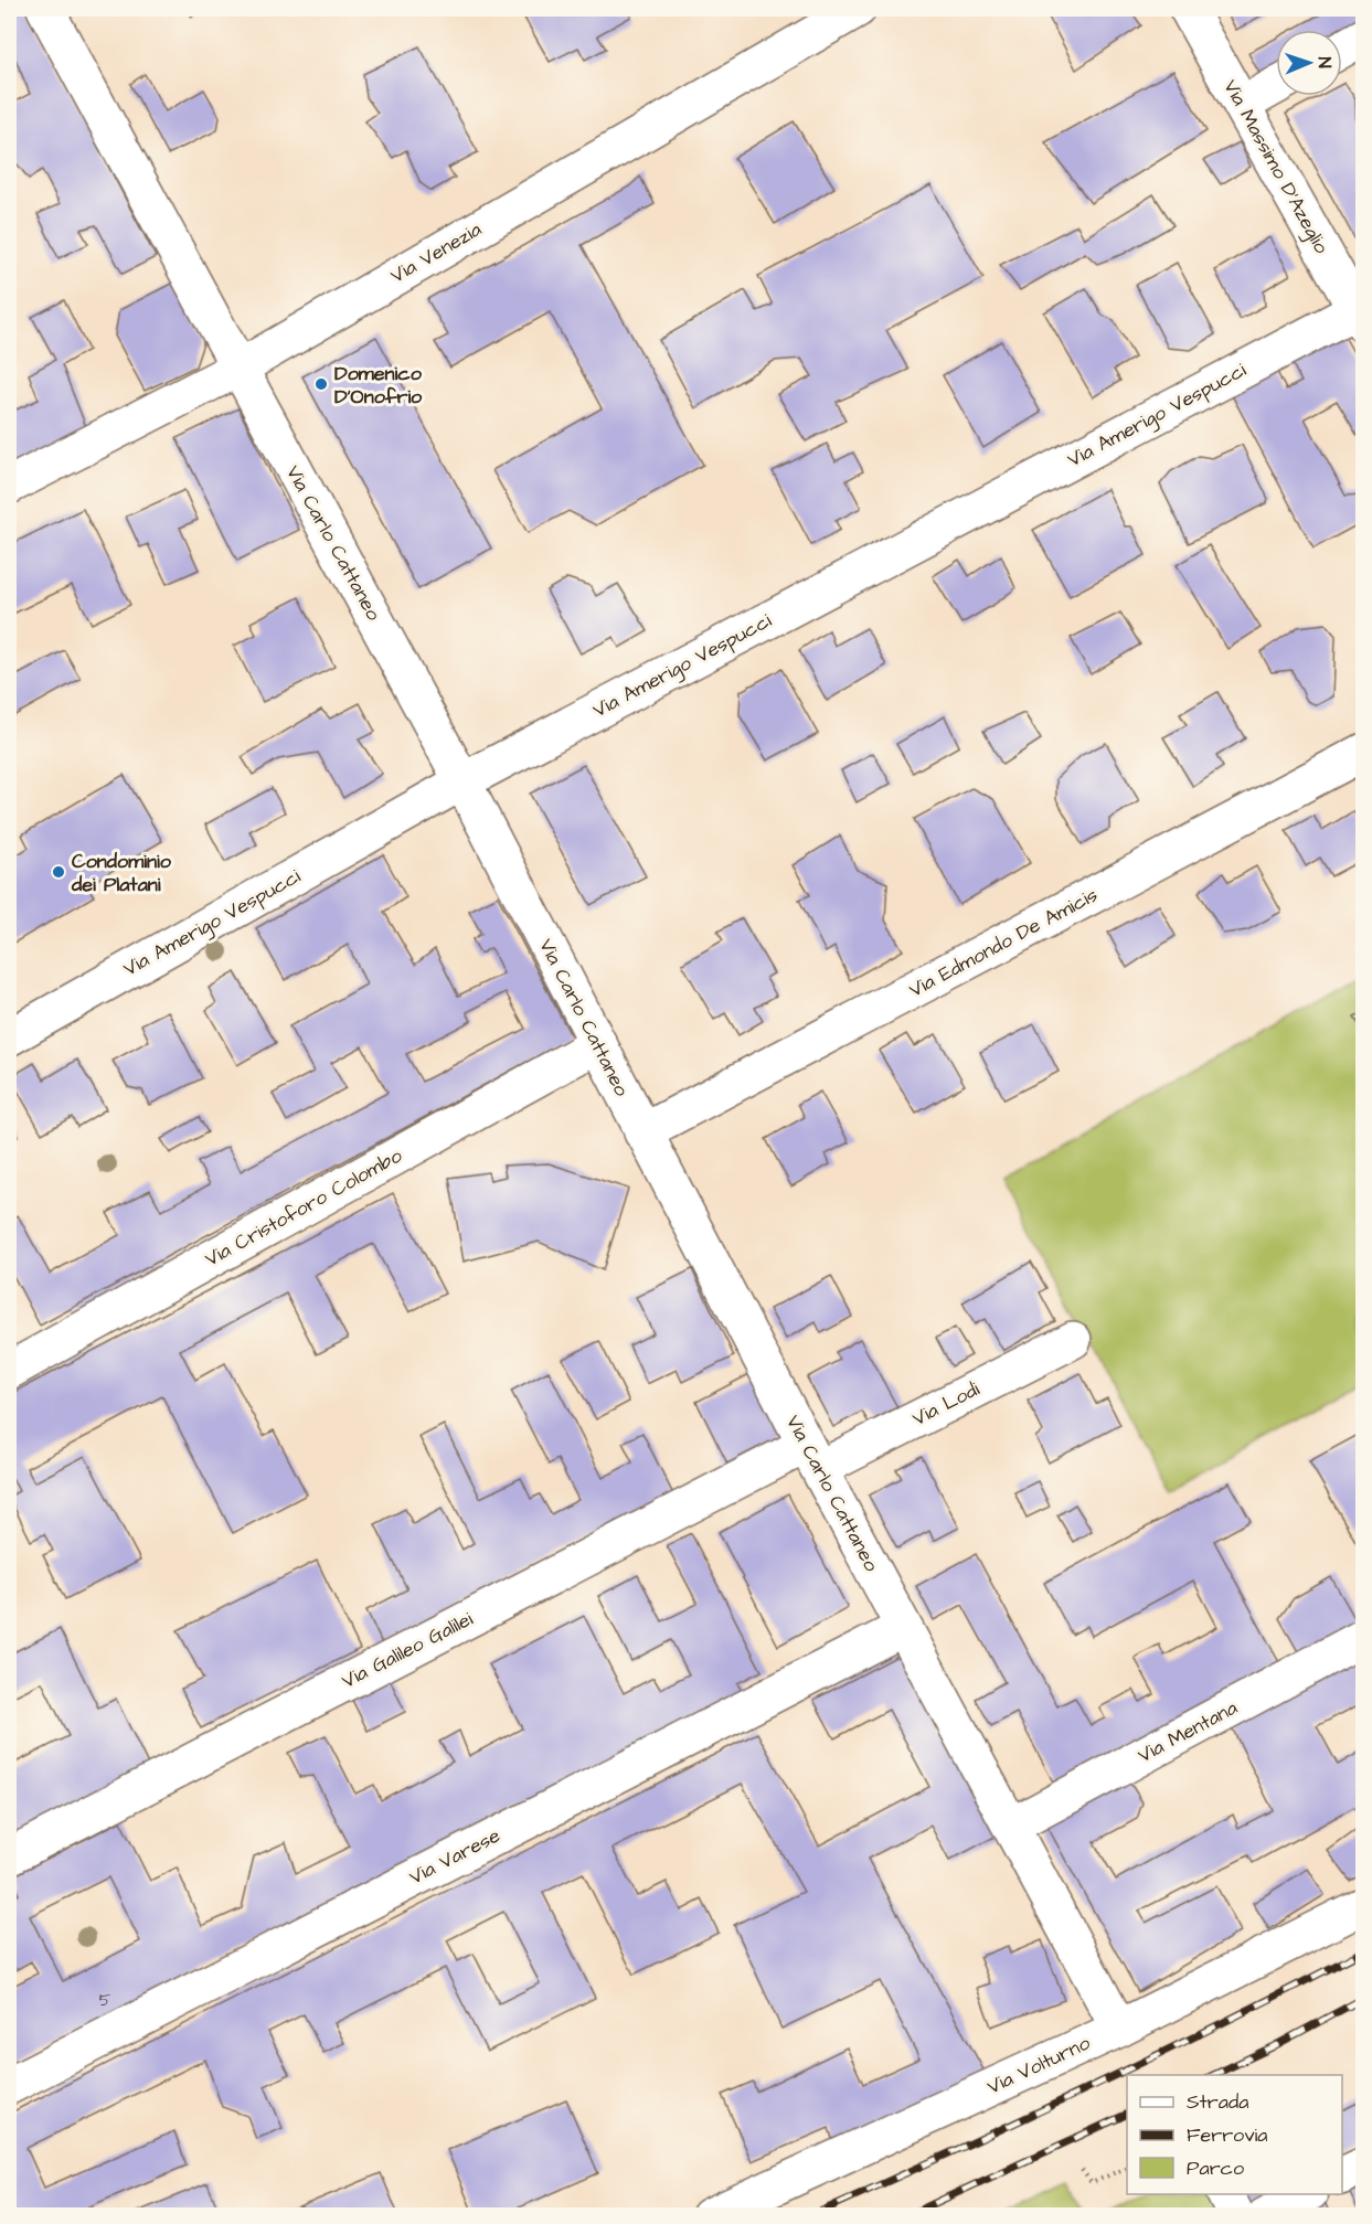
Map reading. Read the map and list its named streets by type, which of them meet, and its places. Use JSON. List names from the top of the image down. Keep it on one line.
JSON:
{"streets":{"street":["Via Massimo D'Azeglio","Via Venezia","Via Amerigo Vespucci","Via Carlo Cattaneo","Via Edmondo De Amicis","Via Cristoforo Colombo","Via Lodi","Via Galileo Galilei","Via Mentana","Via Varese","Via Volturno"]},"crossings":[["Via Massimo D'Azeglio","Via Amerigo Vespucci"],["Via Venezia","Via Carlo Cattaneo"],["Via Amerigo Vespucci","Via Carlo Cattaneo"],["Via Carlo Cattaneo","Via Edmondo De Amicis"],["Via Carlo Cattaneo","Via Cristoforo Colombo"],["Via Carlo Cattaneo","Via Lodi"],["Via Carlo Cattaneo","Via Galileo Galilei"],["Via Carlo Cattaneo","Via Mentana"],["Via Carlo Cattaneo","Via Varese"],["Via Carlo Cattaneo","Via Volturno"],["Via Lodi","Via Galileo Galilei"]],"places":["Domenico D'Onofrio","Condominio dei Platani"],"house_numbers":["5"],"legend":["Strada","Ferrovia","Parco"],"north":"right"}
